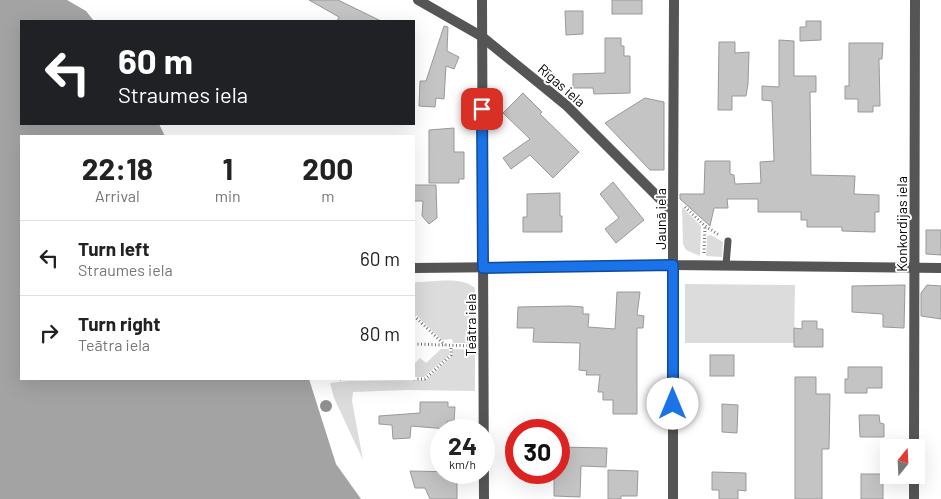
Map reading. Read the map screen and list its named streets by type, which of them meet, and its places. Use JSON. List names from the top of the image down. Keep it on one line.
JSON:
{"streets":{"street":["Rīgas iela","Jaunā iela","Konkordijas iela","Teātra iela"]},"crossings":[["Rīgas iela","Jaunā iela"],["Rīgas iela","Teātra iela"]],"north":"top","page":{"turn":["60 m","Straumes iela"],"eta":["22:18","Arrival","1","min","200","m"],"list":[{"name":"Turn left","note":"Straumes iela","value":"60 m"},{"name":"Turn right","note":"Teātra iela","value":"80 m"}],"speed":"24 km/h","limit":"30"}}
